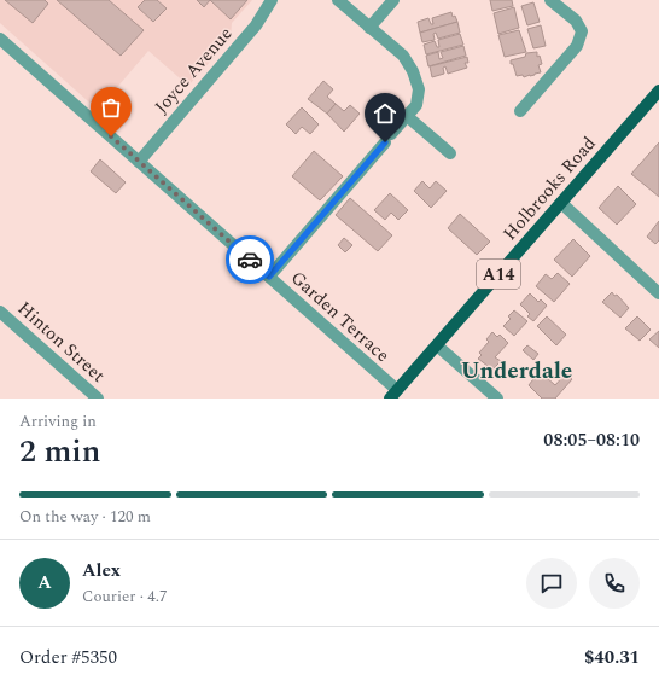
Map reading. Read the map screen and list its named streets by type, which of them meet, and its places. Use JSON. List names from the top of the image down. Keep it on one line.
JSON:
{"streets":{"main road":["Holbrooks Road","A14"],"street":["Joyce Avenue","Garden Terrace","Hinton Street"]},"crossings":[["Joyce Avenue","Garden Terrace"],["Holbrooks Road","Garden Terrace"]],"districts":["Underdale"],"page":{"heading":["2 min","Arriving in","08:05–08:10"],"panel":["Alex","Courier · 4.7","Order #5350","$40.31"],"bar":"On the way · 120 m","round":"A"}}
